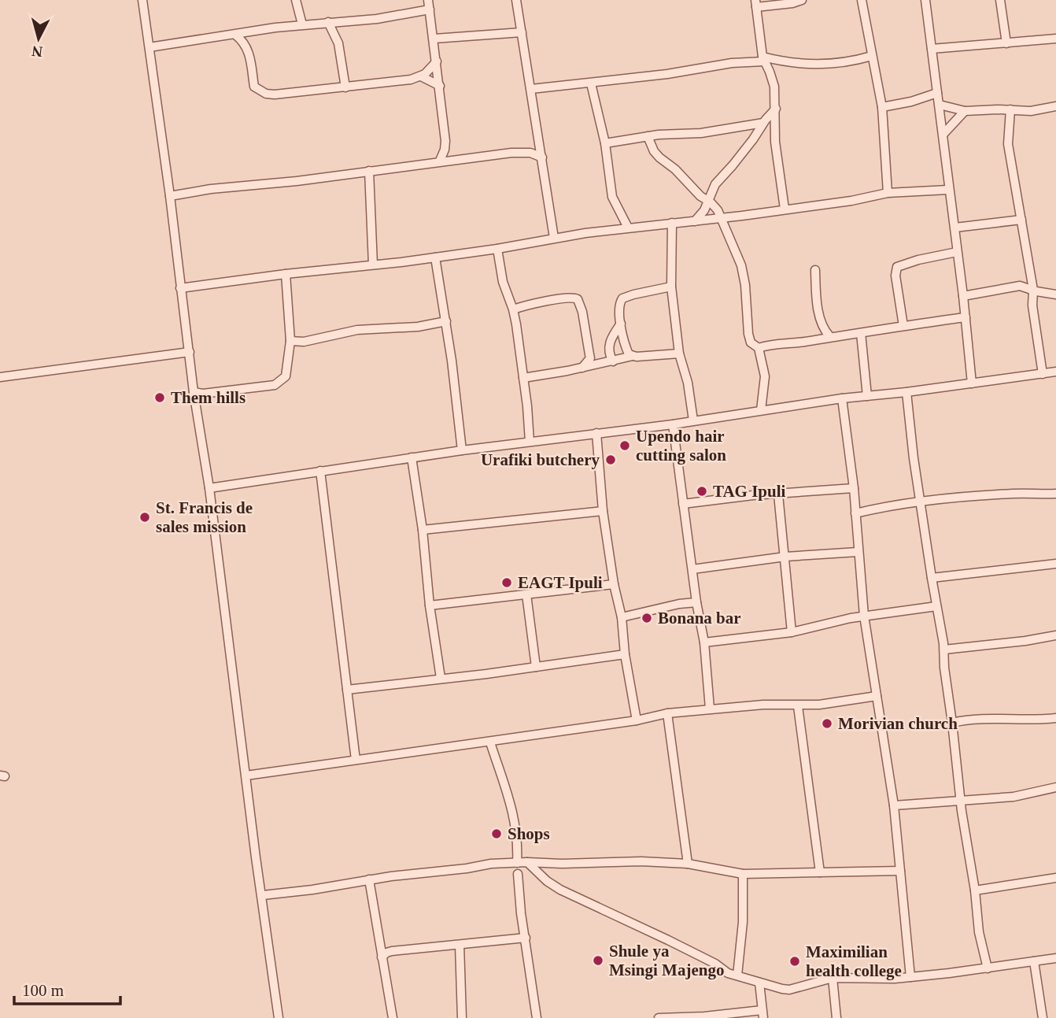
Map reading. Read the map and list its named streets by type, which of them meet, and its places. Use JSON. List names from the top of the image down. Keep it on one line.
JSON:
{"places":["Them hills","Upendo hair cutting salon","Urafiki butchery","TAG Ipuli","St. Francis de sales mission","EAGT Ipuli","Bonana bar","Morivian church","Shops","Shule ya Msingi Majengo","Maximilian health college"],"scale_bar":"100 m","north":"bottom"}
